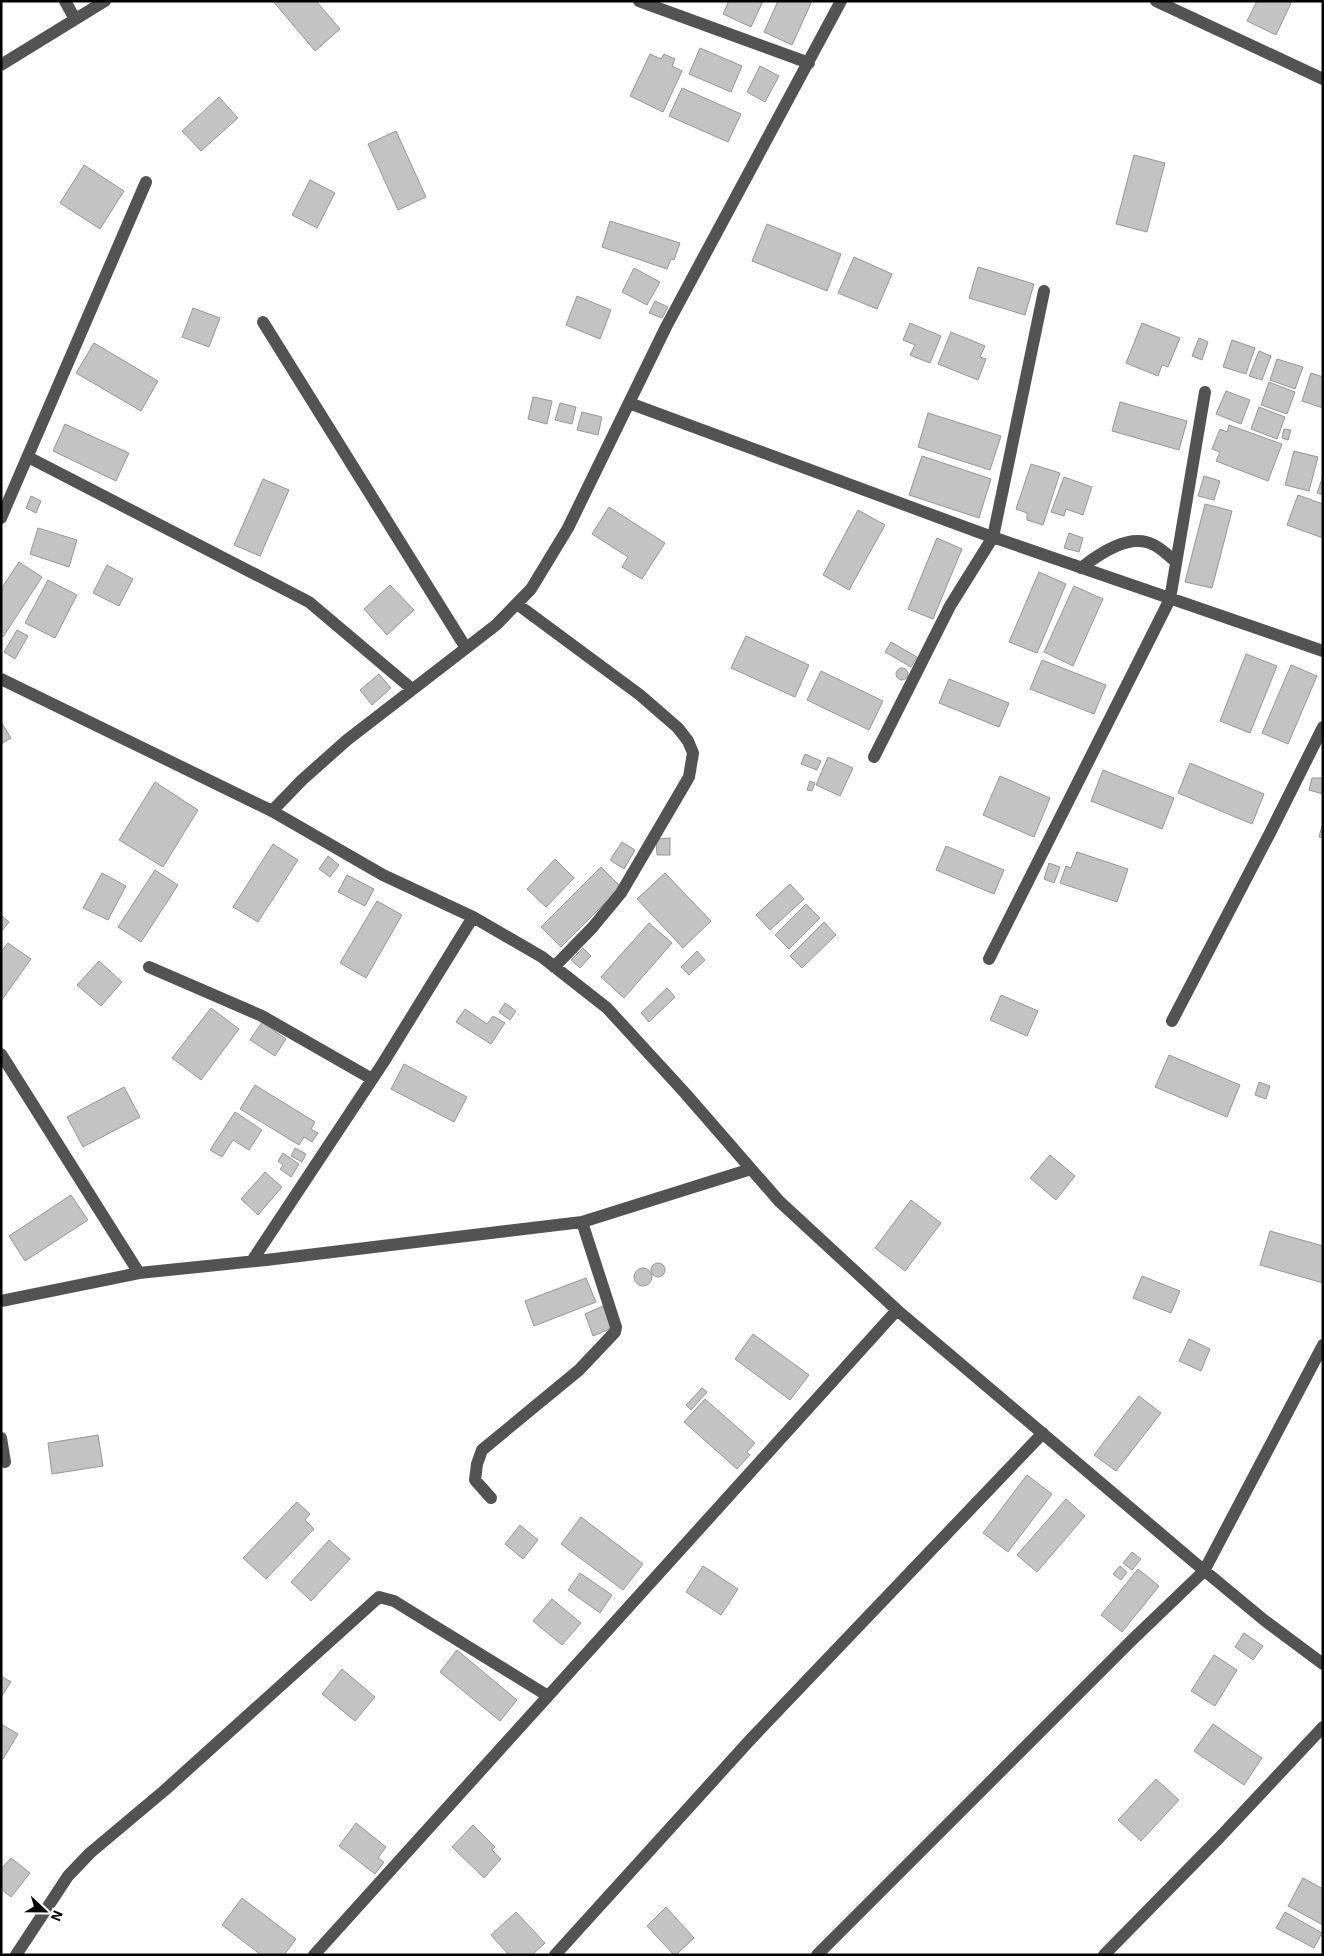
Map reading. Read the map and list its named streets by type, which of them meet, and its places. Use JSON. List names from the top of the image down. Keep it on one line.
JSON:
{"north":"right"}
